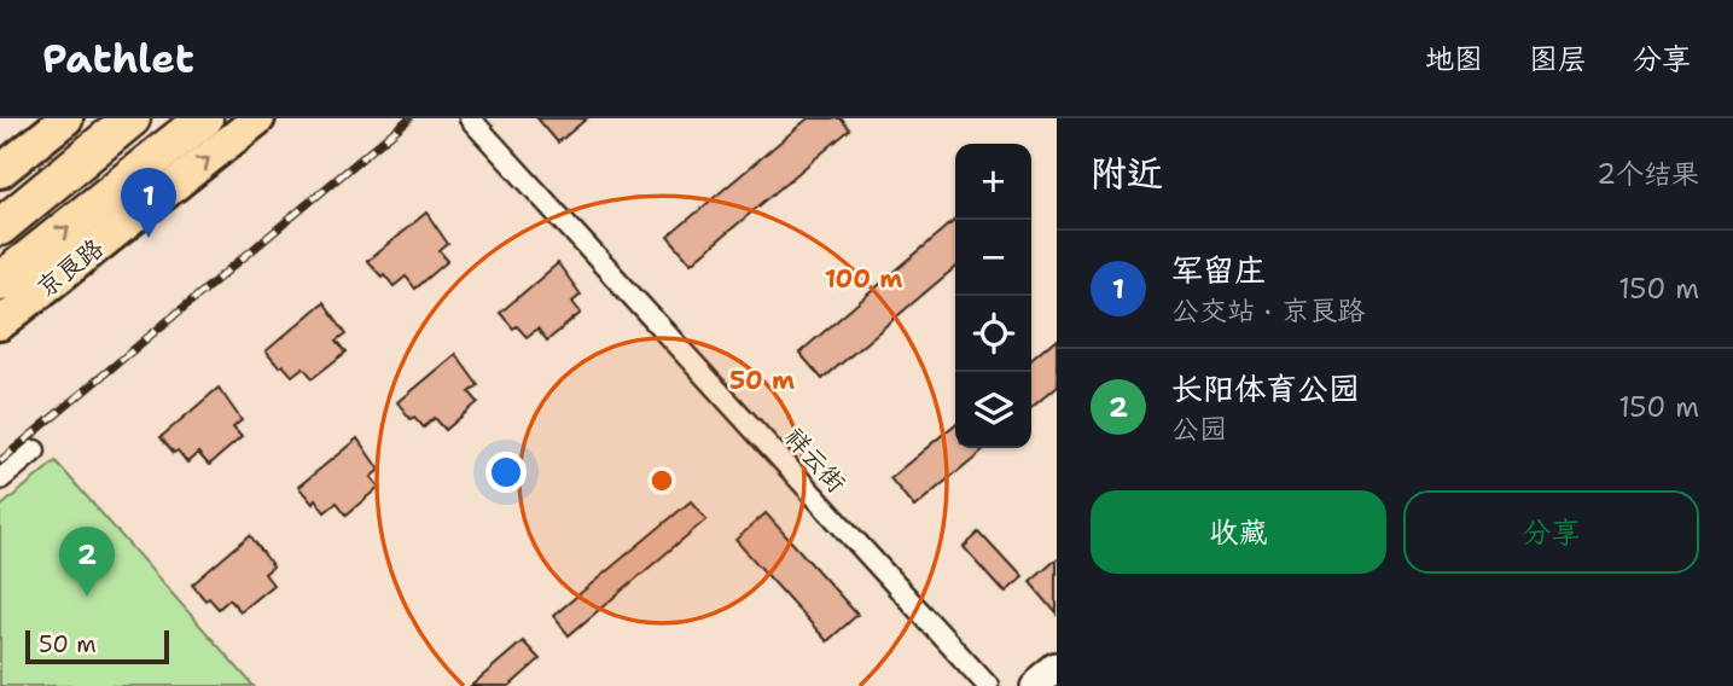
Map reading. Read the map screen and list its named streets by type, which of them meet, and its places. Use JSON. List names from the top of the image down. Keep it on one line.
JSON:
{"streets":{"main road":["京良路"],"street":["祥云街"]},"one_way":["京良路"],"scale_bar":"50 m","page":{"header":"Pathlet","nav":["地图","图层","分享"],"heading":["附近","2个结果"],"map_buttons":["+","−"],"pins":["1","2"],"list":[{"mark":"1","name":"军留庄","note":"公交站 · 京良路","value":"150 m"},{"mark":"2","name":"长阳体育公园","note":"公园","value":"150 m"}],"buttons":["收藏","分享"],"scale":"50 m"},"rings":["100 m","50 m"]}
